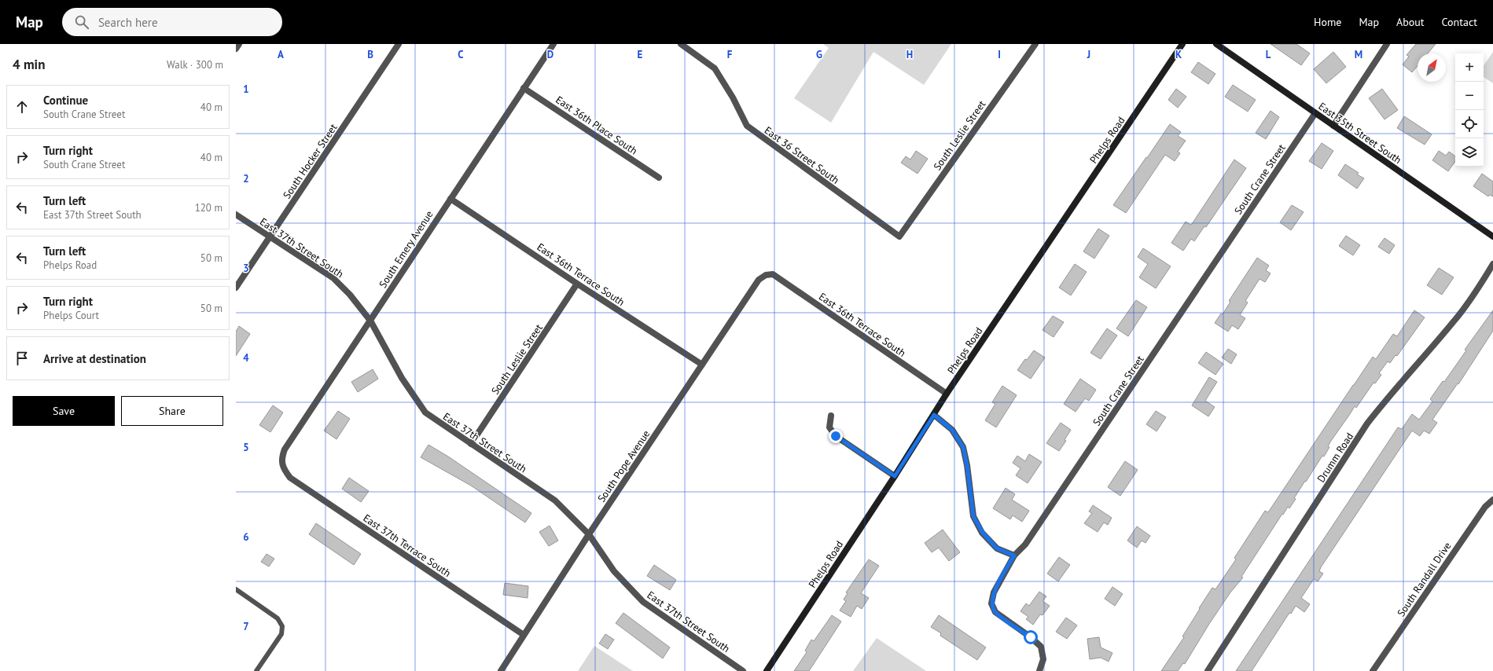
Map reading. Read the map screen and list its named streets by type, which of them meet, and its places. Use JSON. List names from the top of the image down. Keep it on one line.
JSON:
{"streets":{"street":["East 36th Place South","East 35th Street South","South Leslie Street","Phelps Road","East 36 Street South","South Hocker Street","South Crane Street","East 37th Street South","South Emery Avenue","East 36th Terrace South","Drumm Road","South Pope Avenue","East 37th Terrace South","South Randall Drive"]},"crossings":[["East 36th Place South","South Emery Avenue"],["East 35th Street South","South Crane Street"],["South Leslie Street","East 36 Street South"],["South Leslie Street","East 37th Street South"],["South Leslie Street","East 36th Terrace South"],["Phelps Road","East 36th Terrace South"],["South Hocker Street","East 37th Street South"],["East 37th Street South","South Emery Avenue"],["East 37th Street South","South Pope Avenue"],["South Emery Avenue","East 36th Terrace South"],["South Emery Avenue","East 37th Terrace South"],["East 36th Terrace South","South Pope Avenue"],["South Pope Avenue","East 37th Terrace South"]],"north":"top right","page":{"header":"Map","search":"Search here","nav":["Home","Map","About","Contact"],"heading":["4 min","Walk · 300 m"],"map_buttons":["+","−"],"list":[["Continue","South Crane Street","40 m"],["Turn right","South Crane Street","40 m"],["Turn left","East 37th Street South","120 m"],["Turn left","Phelps Road","50 m"],["Turn right","Phelps Court","50 m"],"Arrive at destination"],"buttons":["Save","Share"]},"grid":{"columns":["A","B","C","D","E","F","G","H","I","J","K","L","M"],"rows":["1","2","3","4","5","6","7"]}}
